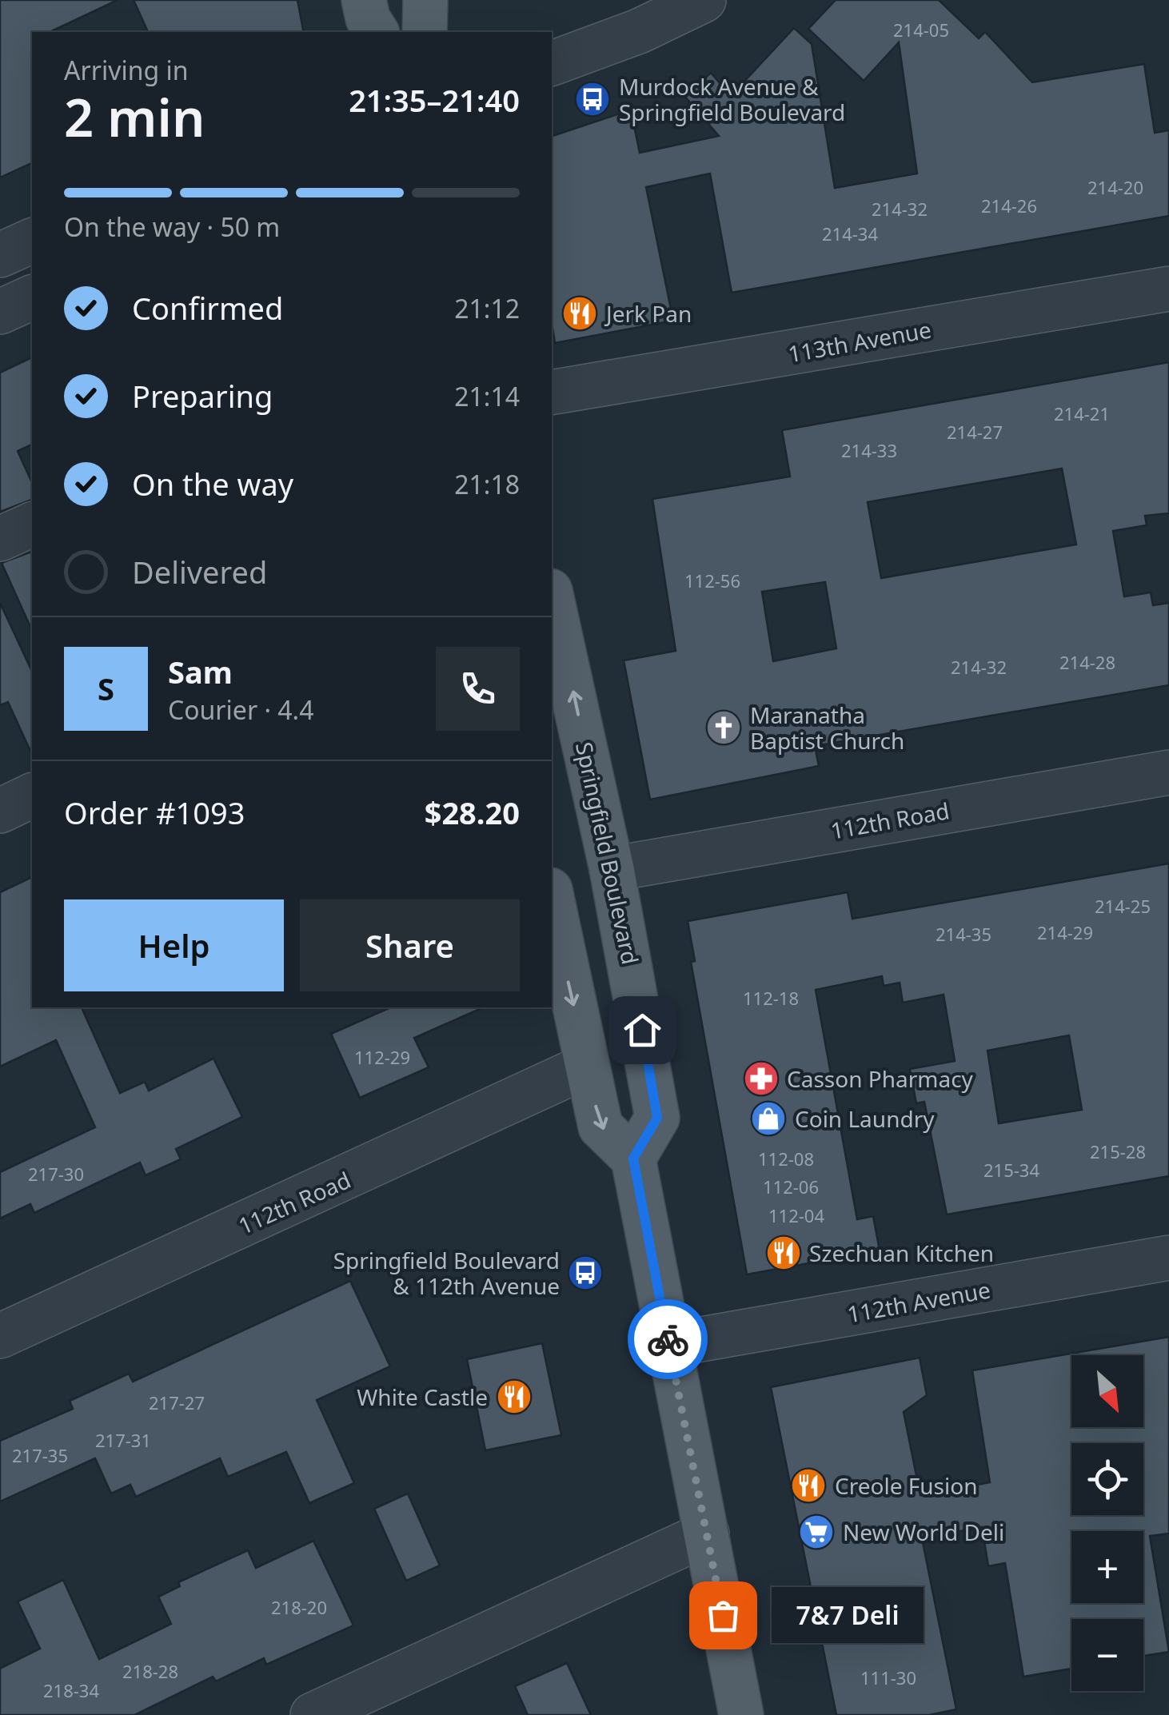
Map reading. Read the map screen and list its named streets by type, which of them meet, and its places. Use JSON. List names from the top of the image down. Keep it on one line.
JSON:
{"streets":{"main road":["Springfield Boulevard"],"street":["113th Avenue","112th Road","112th Avenue"]},"crossings":[["112th Road","Springfield Boulevard"]],"one_way":["Springfield Boulevard"],"places":{"bus stop":["Murdock Avenue & Springfield Boulevard","Springfield Boulevard & 112th Avenue"],"restaurant":["Jerk Pan","Szechuan Kitchen","White Castle","Creole Fusion"],"church":["Maranatha Baptist Church"],"pharmacy":["Casson Pharmacy"],"shop":["Coin Laundry"],"supermarket":["New World Deli"],"other":["7&7 Deli"]},"house_numbers":["214-05","214-20","214-26","214-32","214-34","214-21","214-27","214-33","112-56","214-28","214-32","214-25","214-29","214-35","112-18","112-29","215-28","112-08","215-34","217-30","112-06","112-04","217-27","217-31","217-35","218-20","218-28","111-30","218-34"],"north":"bottom right","page":{"heading":["2 min","Arriving in","21:35–21:40"],"panel":["Sam","Courier · 4.4","Order #1093","$28.20"],"bar":"On the way · 50 m","list":[["Confirmed","21:12"],["Preparing","21:14"],["On the way","21:18"],"Delivered"],"round":"S","buttons":["Help","Share"],"map_buttons":["+","−"],"bubble":"7&7 Deli"}}
